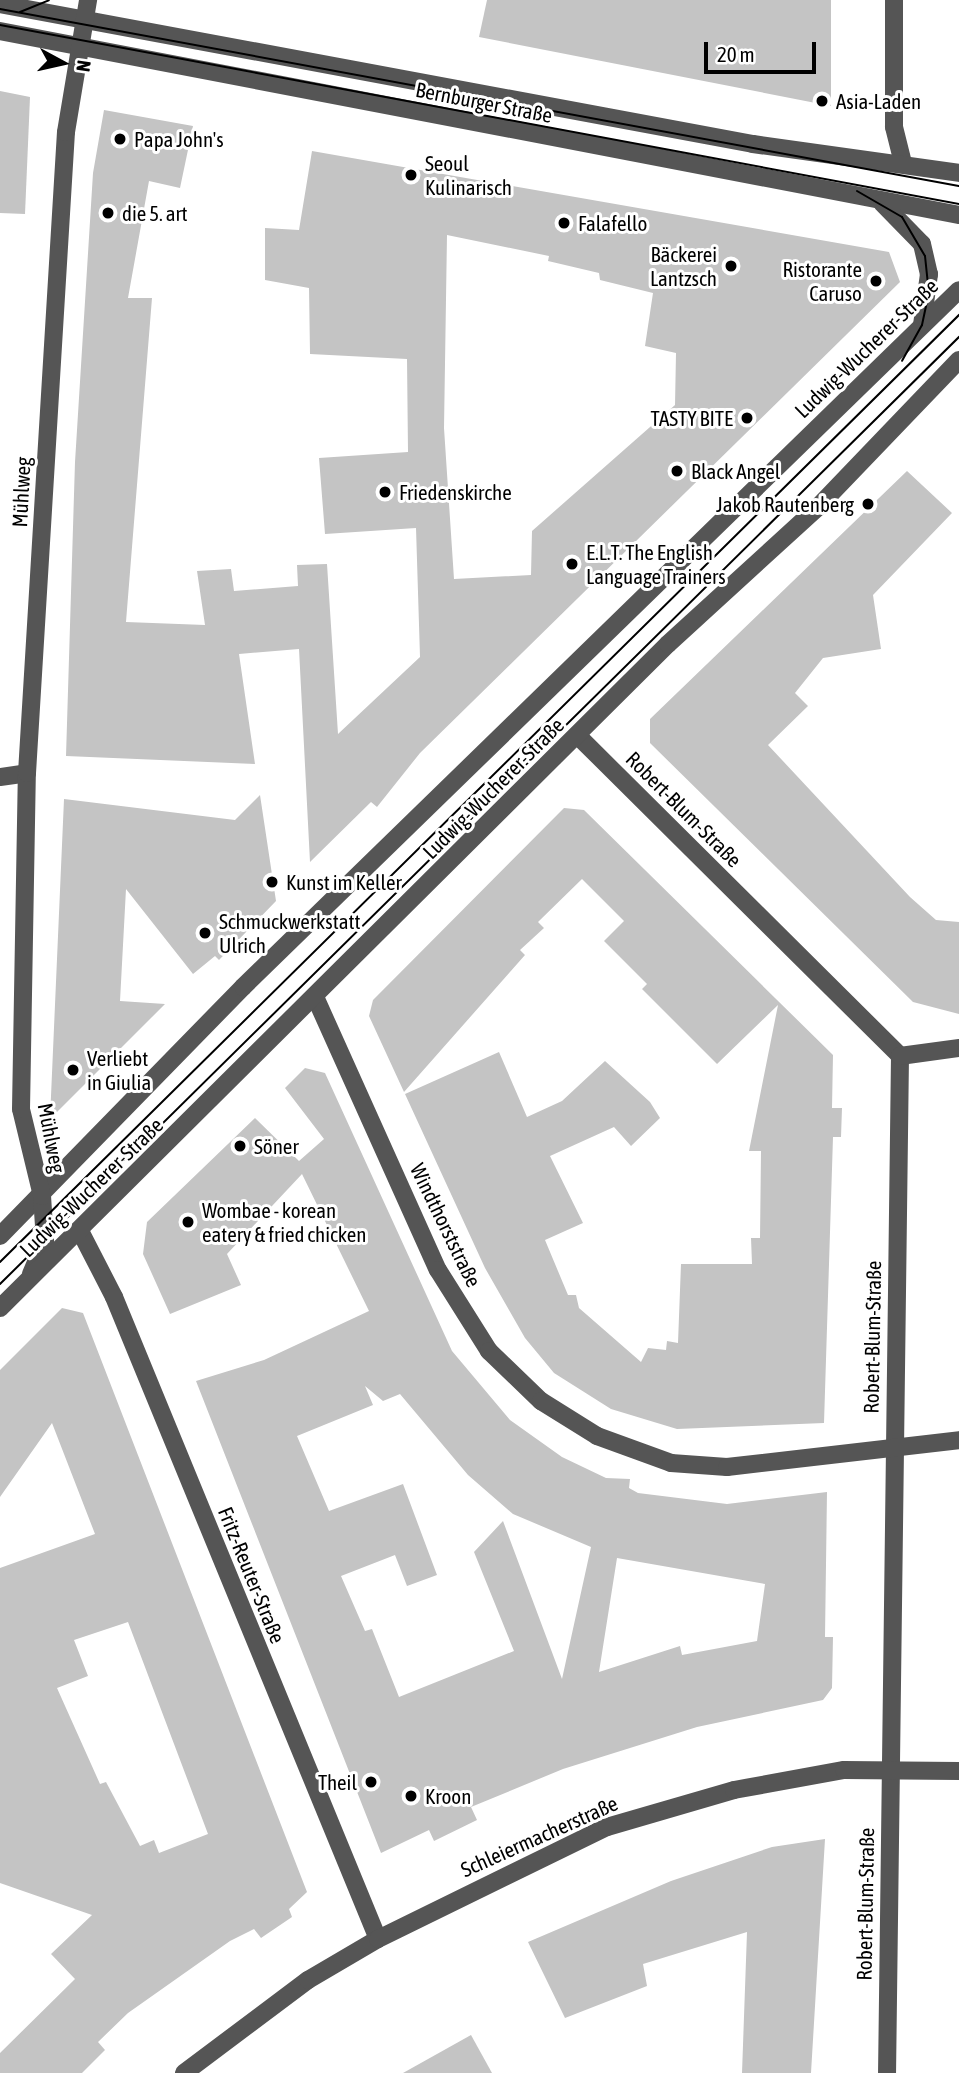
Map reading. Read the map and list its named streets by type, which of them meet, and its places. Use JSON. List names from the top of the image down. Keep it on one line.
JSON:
{"streets":{"street":["Bernburger Straße","Ludwig-Wucherer-Straße","Mühlweg","Robert-Blum-Straße","Windthorststraße","Fritz-Reuter-Straße","Schleiermacherstraße"]},"crossings":[["Bernburger Straße","Mühlweg"],["Ludwig-Wucherer-Straße","Mühlweg"],["Ludwig-Wucherer-Straße","Robert-Blum-Straße"],["Ludwig-Wucherer-Straße","Windthorststraße"],["Ludwig-Wucherer-Straße","Fritz-Reuter-Straße"],["Robert-Blum-Straße","Windthorststraße"],["Robert-Blum-Straße","Schleiermacherstraße"],["Fritz-Reuter-Straße","Schleiermacherstraße"]],"places":["Asia-Laden","Papa John's","Seoul Kulinarisch","die 5. art","Falafello","Bäckerei Lantzsch","Ristorante Caruso","TASTY BITE","Black Angel","Friedenskirche","Jakob Rautenberg","E.L.T. The English Language Trainers","Kunst im Keller","Schmuckwerkstatt Ulrich","Verliebt in Giulia","Söner","Wombae - korean eatery & fried chicken","Theil","Kroon"],"scale_bar":"20 m","north":"right"}
